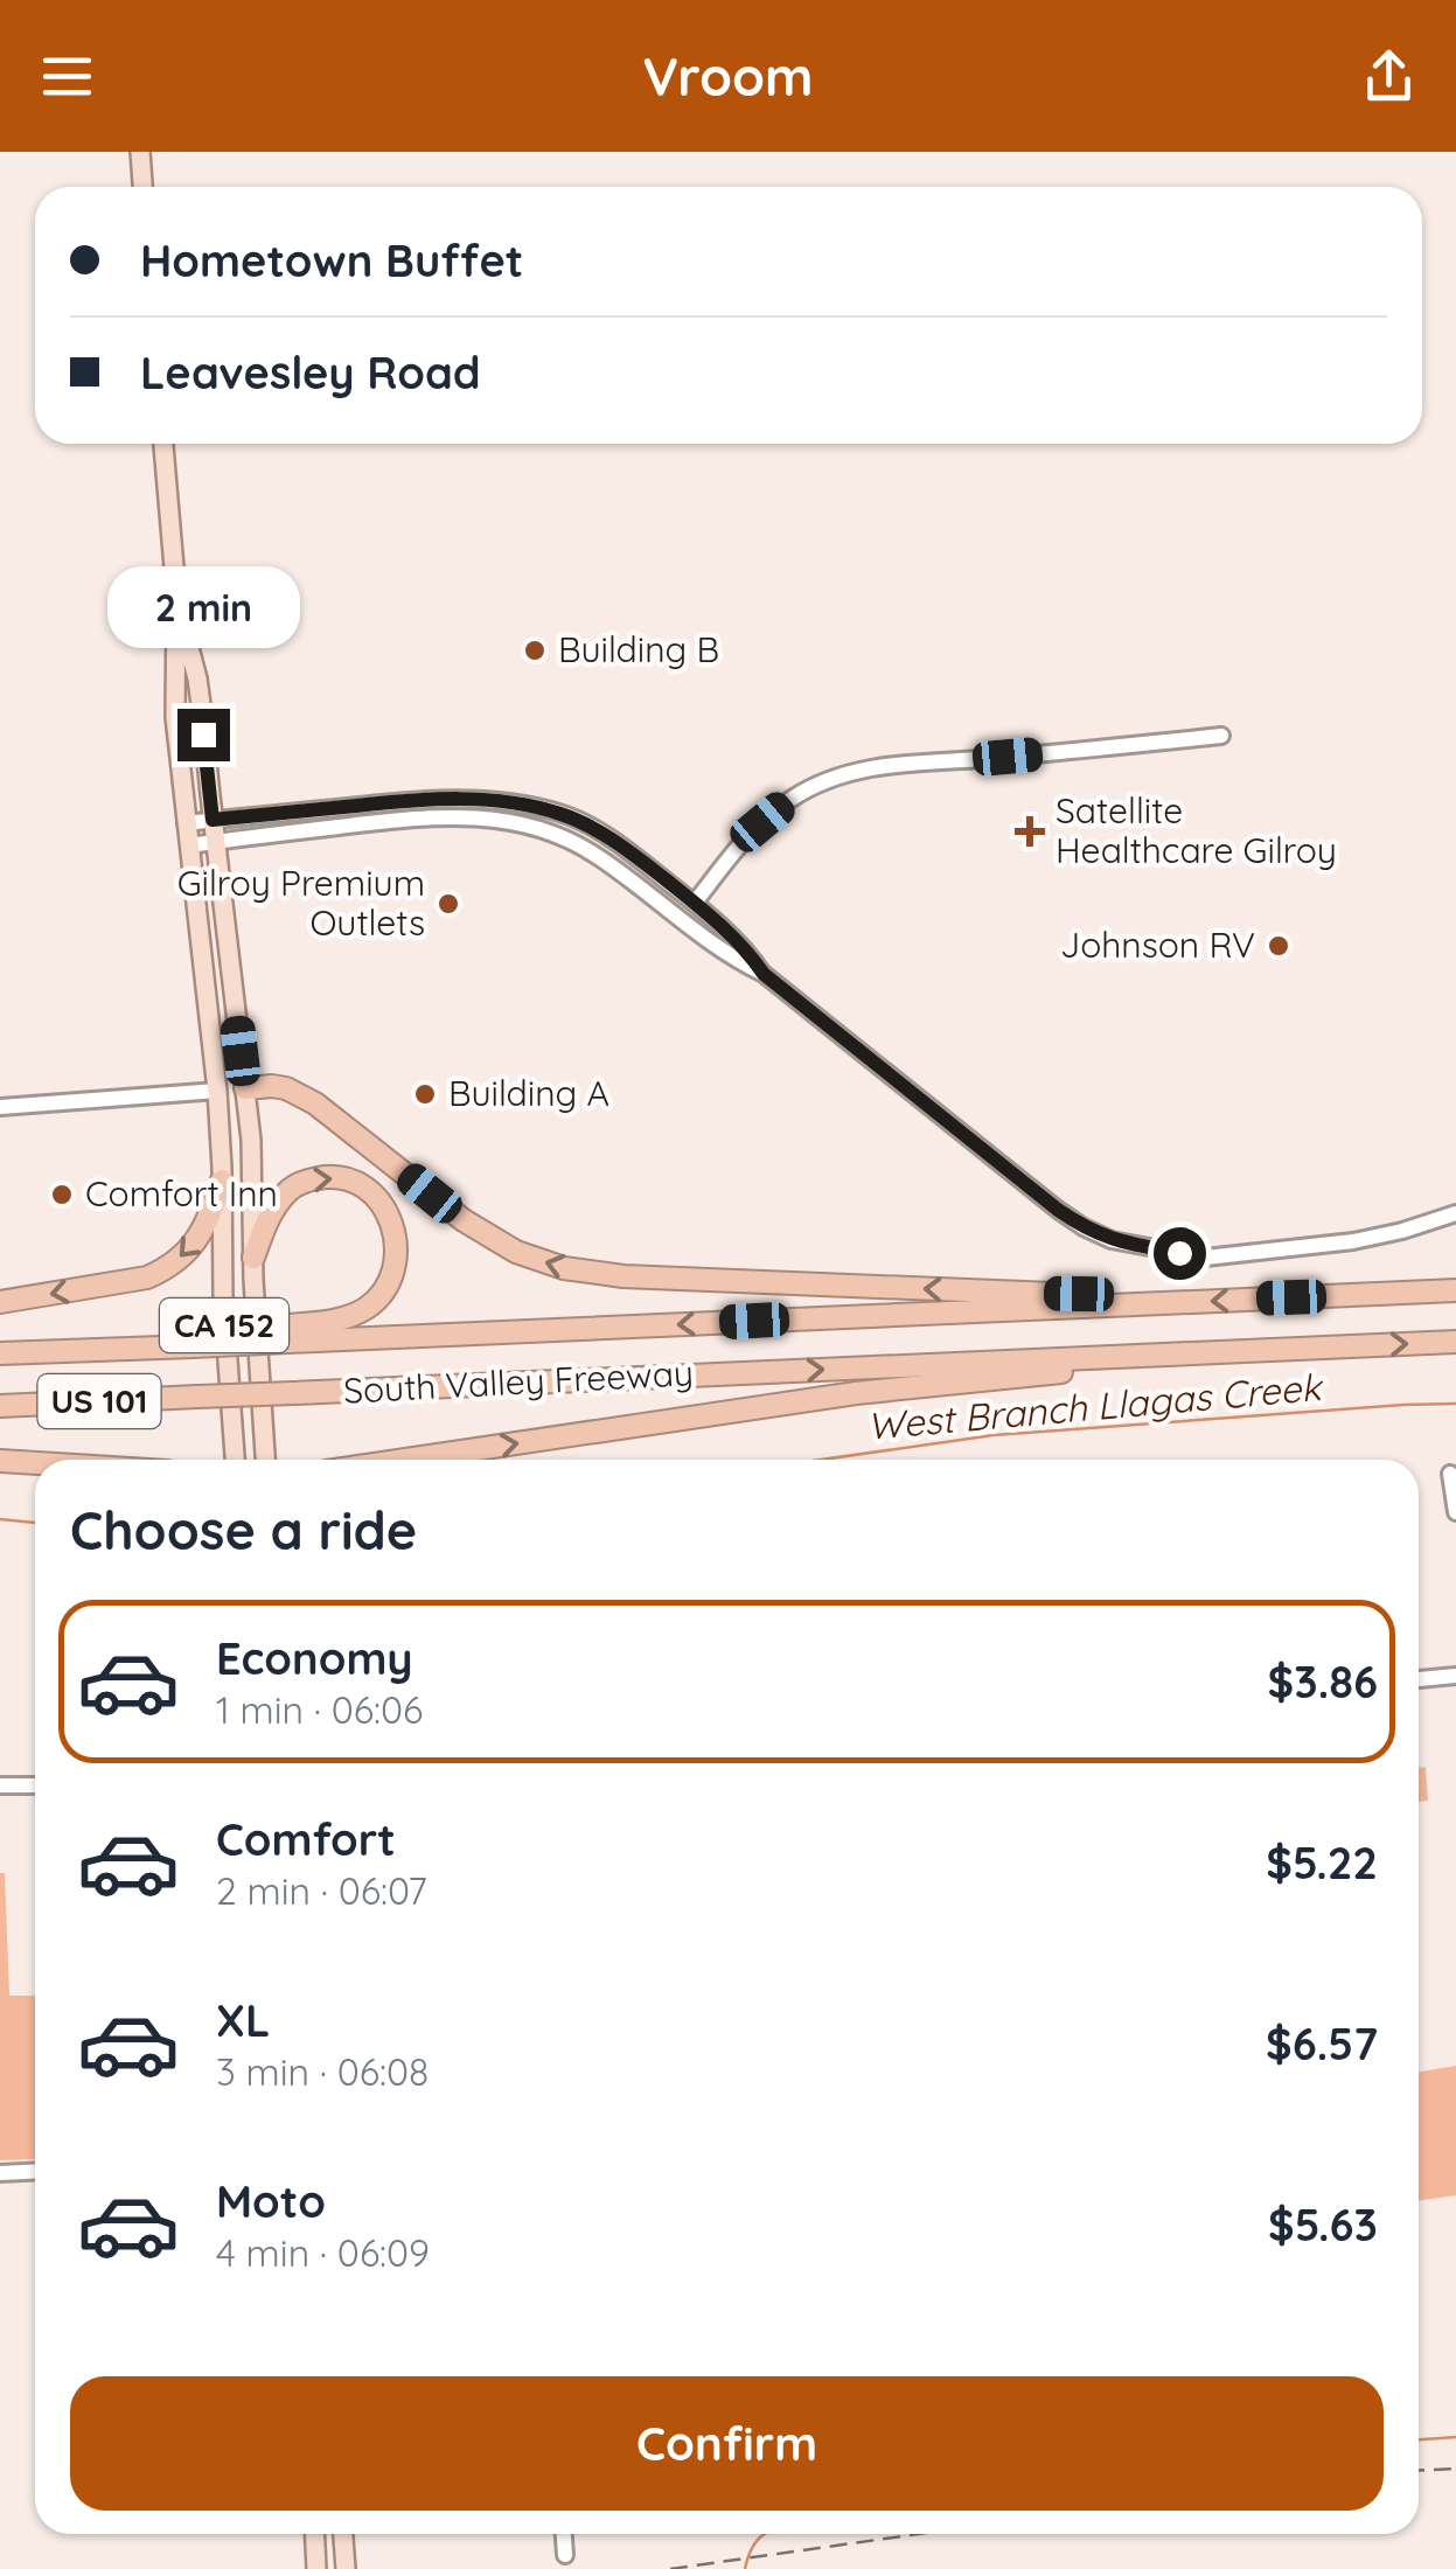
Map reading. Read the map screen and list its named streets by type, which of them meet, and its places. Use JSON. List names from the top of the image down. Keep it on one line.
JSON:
{"streets":{"highway":["South Valley Freeway","US 101"],"main road":["CA 152"]},"water":["West Branch Llagas Creek"],"places":{"other":["Building B","Gilroy Premium Outlets","Johnson RV","Building A","Comfort Inn"],"health":["Satellite Healthcare Gilroy"]},"page":{"header":"Vroom","banner":["Hometown Buffet","Leavesley Road"],"bubble":"2 min","heading":"Choose a ride","list":[{"name":"Economy","note":"1 min · 06:06","value":"$3.86"},{"name":"Comfort","note":"2 min · 06:07","value":"$5.22"},{"name":"XL","note":"3 min · 06:08","value":"$6.57"},{"name":"Moto","note":"4 min · 06:09","value":"$5.63"}],"buttons":"Confirm"}}
